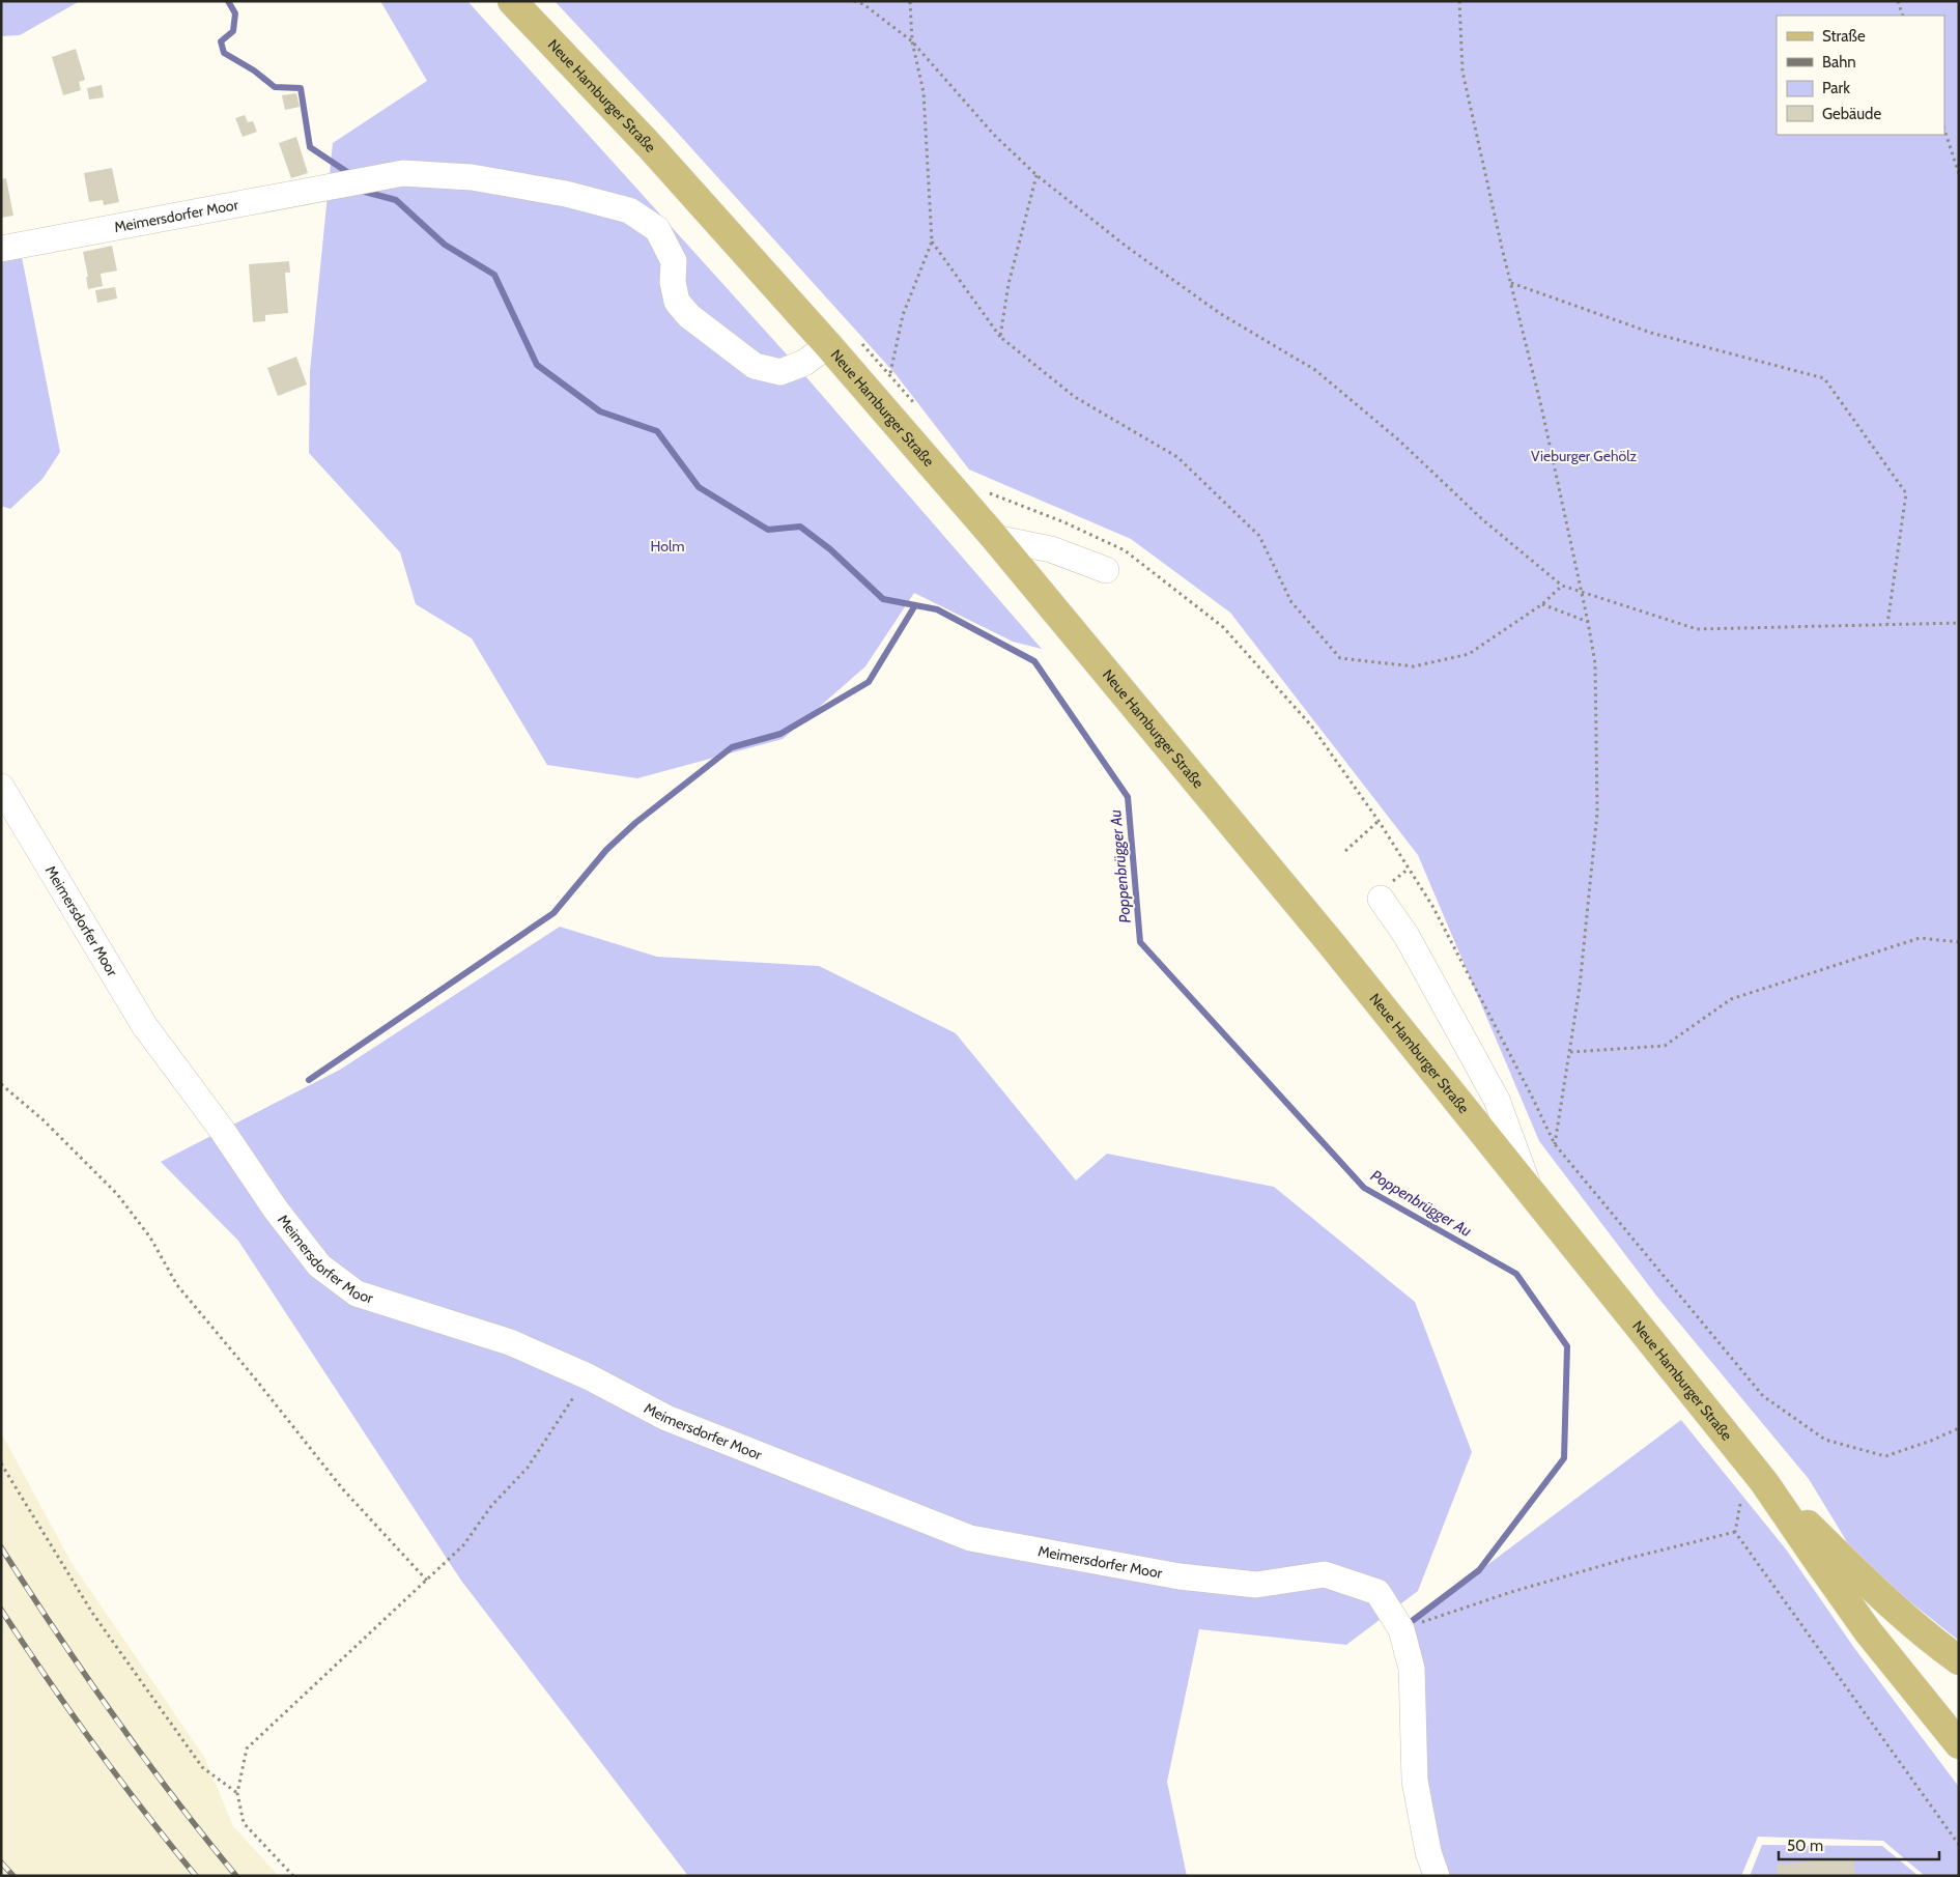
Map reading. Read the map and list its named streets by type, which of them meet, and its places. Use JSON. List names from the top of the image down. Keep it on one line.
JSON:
{"streets":{"main road":["Neue Hamburger Straße"],"street":["Meimersdorfer Moor"]},"crossings":[["Neue Hamburger Straße","Meimersdorfer Moor"]],"water":["Poppenbrügger Au"],"parks":["Vieburger Gehölz","Holm"],"legend":["Straße","Bahn","Park","Gebäude"],"scale_bar":"50 m"}
